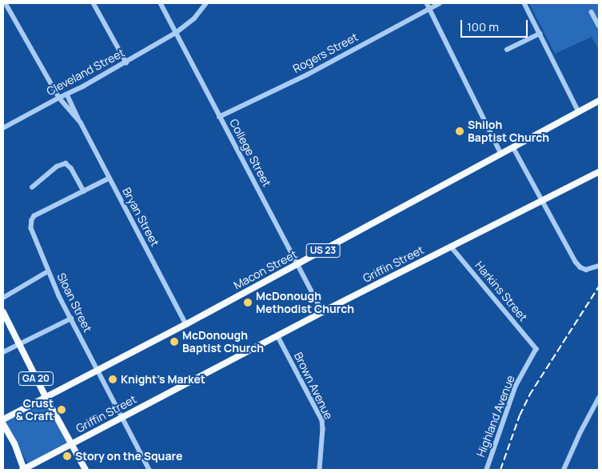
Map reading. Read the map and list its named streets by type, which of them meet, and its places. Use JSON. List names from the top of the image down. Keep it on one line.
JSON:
{"streets":{"main road":["US 23","Griffin Street","Macon Street","GA 20"],"street":["Rogers Street","Cleveland Street","College Street","Bryan Street","Harkins Street","Sloan Street","Brown Avenue","Highland Avenue"]},"crossings":[["Rogers Street","College Street"],["Cleveland Street","College Street"],["Cleveland Street","Bryan Street"],["College Street","Griffin Street"],["College Street","Macon Street"],["Bryan Street","Macon Street"],["Bryan Street","Sloan Street"],["Griffin Street","Harkins Street"],["Griffin Street","Sloan Street"],["Griffin Street","GA 20"],["Griffin Street","Brown Avenue"],["Macon Street","Sloan Street"],["Macon Street","GA 20"],["Harkins Street","Highland Avenue"]],"places":["Shiloh Baptist Church","McDonough Methodist Church","McDonough Baptist Church","Knight's Market","Crust & Craft","Story on the Square"],"scale_bar":"100 m"}
